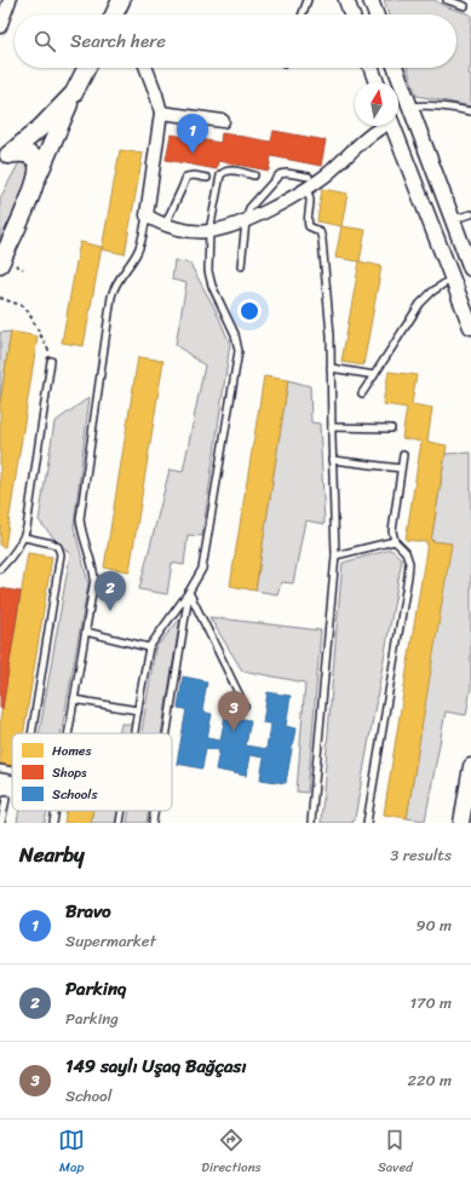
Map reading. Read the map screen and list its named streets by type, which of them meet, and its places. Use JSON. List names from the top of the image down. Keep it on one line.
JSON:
{"legend":["Homes","Shops","Schools"],"north":"top","page":{"search":"Search here","pins":["1","2","3"],"heading":["Nearby","3 results"],"list":[{"mark":"1","name":"Bravo","note":"Supermarket","value":"90 m"},{"mark":"2","name":"Parkinq","note":"Parking","value":"170 m"},{"mark":"3","name":"149 saylı Uşaq Bağçası","note":"School","value":"220 m"}],"nav":["Map","Directions","Saved"]}}
